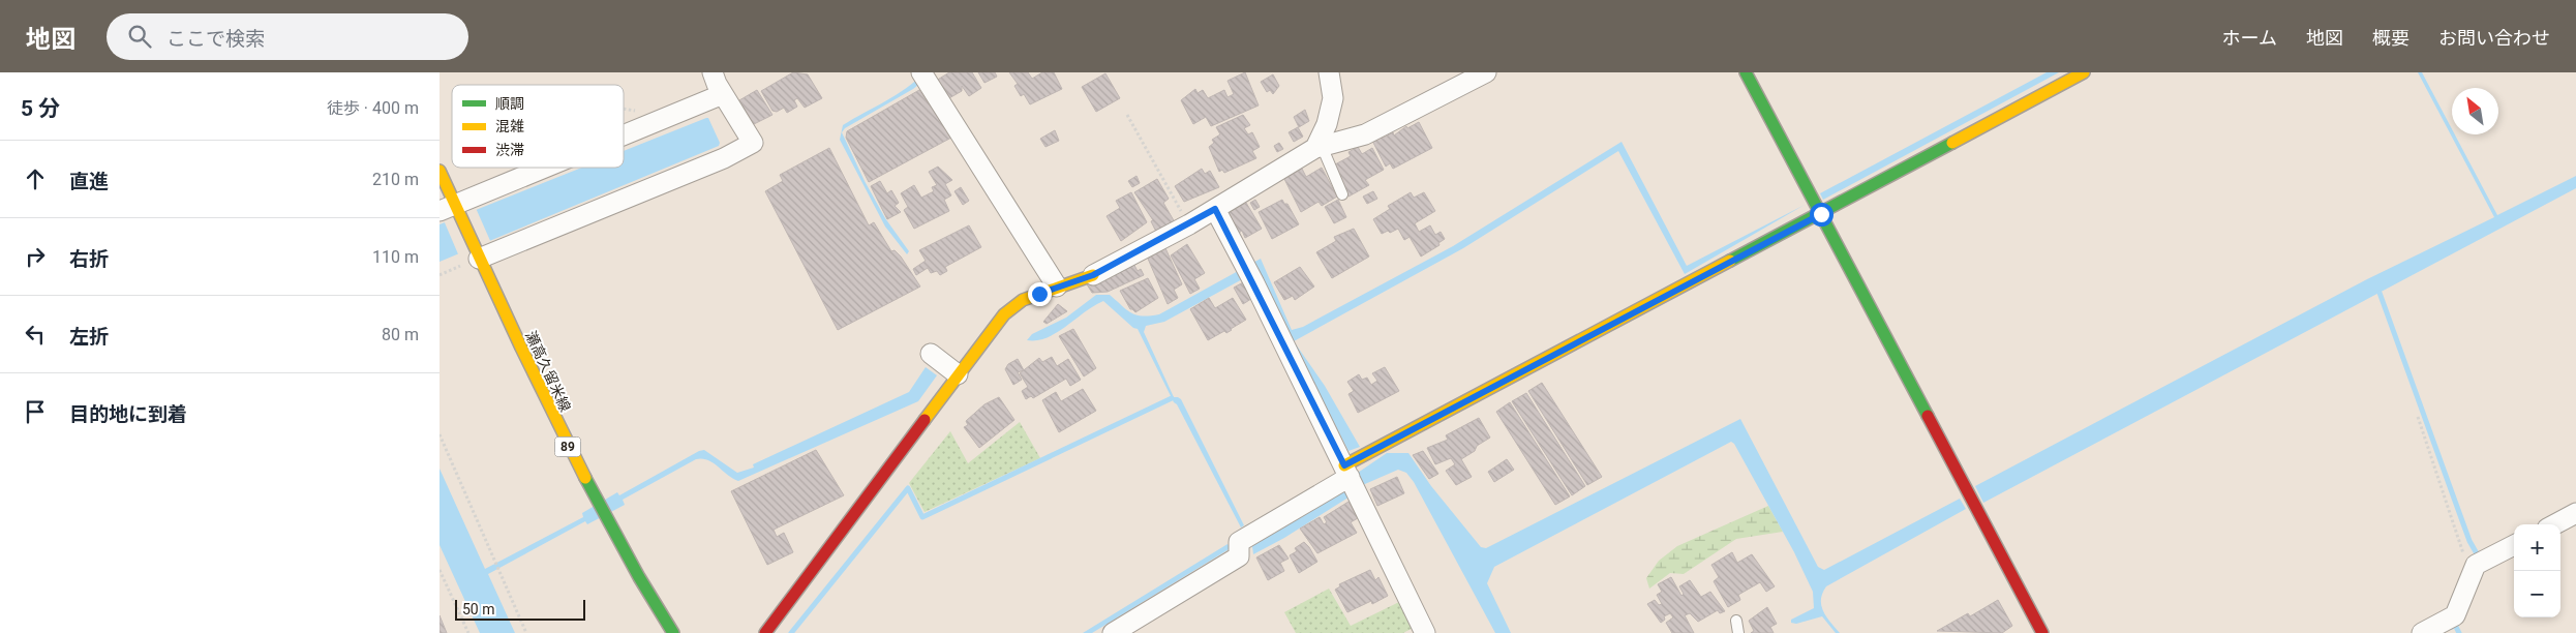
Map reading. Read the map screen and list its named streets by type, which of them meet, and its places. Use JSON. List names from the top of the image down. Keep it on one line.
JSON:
{"streets":{"street":["瀬高久留米線","89"]},"legend":["順調","混雑","渋滞"],"scale_bar":"50 m","north":"top left","page":{"header":"地図","search":"ここで検索","nav":["ホーム","地図","概要","お問い合わせ"],"heading":["5 分","徒歩 · 400 m"],"list":[["直進","210 m"],["右折","110 m"],["左折","80 m"],"目的地に到着"],"map_buttons":["+","−"],"scale":"50 m"}}
